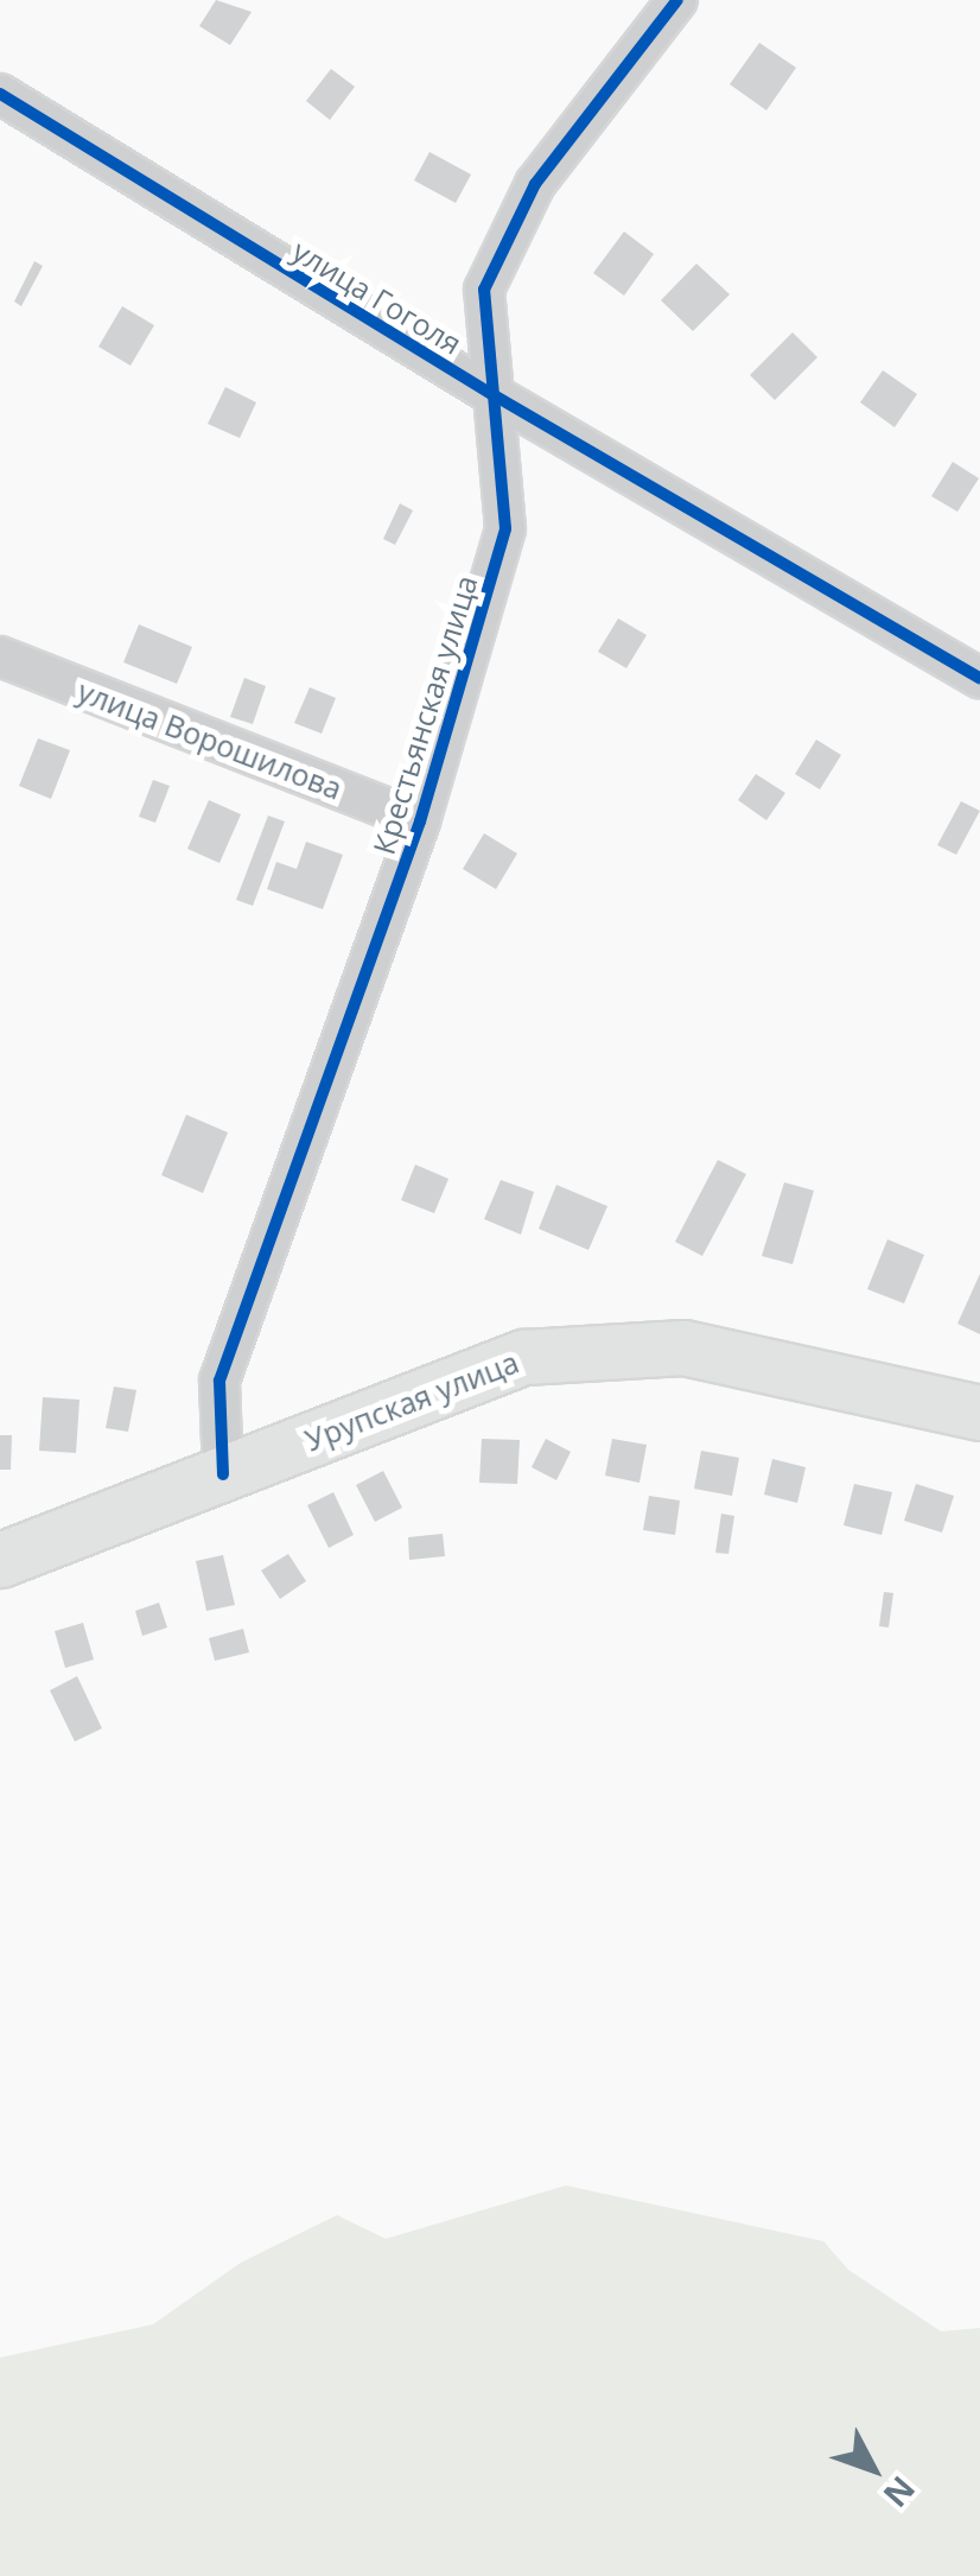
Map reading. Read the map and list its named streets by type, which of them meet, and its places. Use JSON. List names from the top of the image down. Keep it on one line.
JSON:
{"streets":{"street":["улица Гоголя","Крестьянская улица","улица Ворошилова","Урупская улица"]},"crossings":[["улица Гоголя","Крестьянская улица"],["Крестьянская улица","улица Ворошилова"],["Крестьянская улица","Урупская улица"]],"north":"bottom right"}
